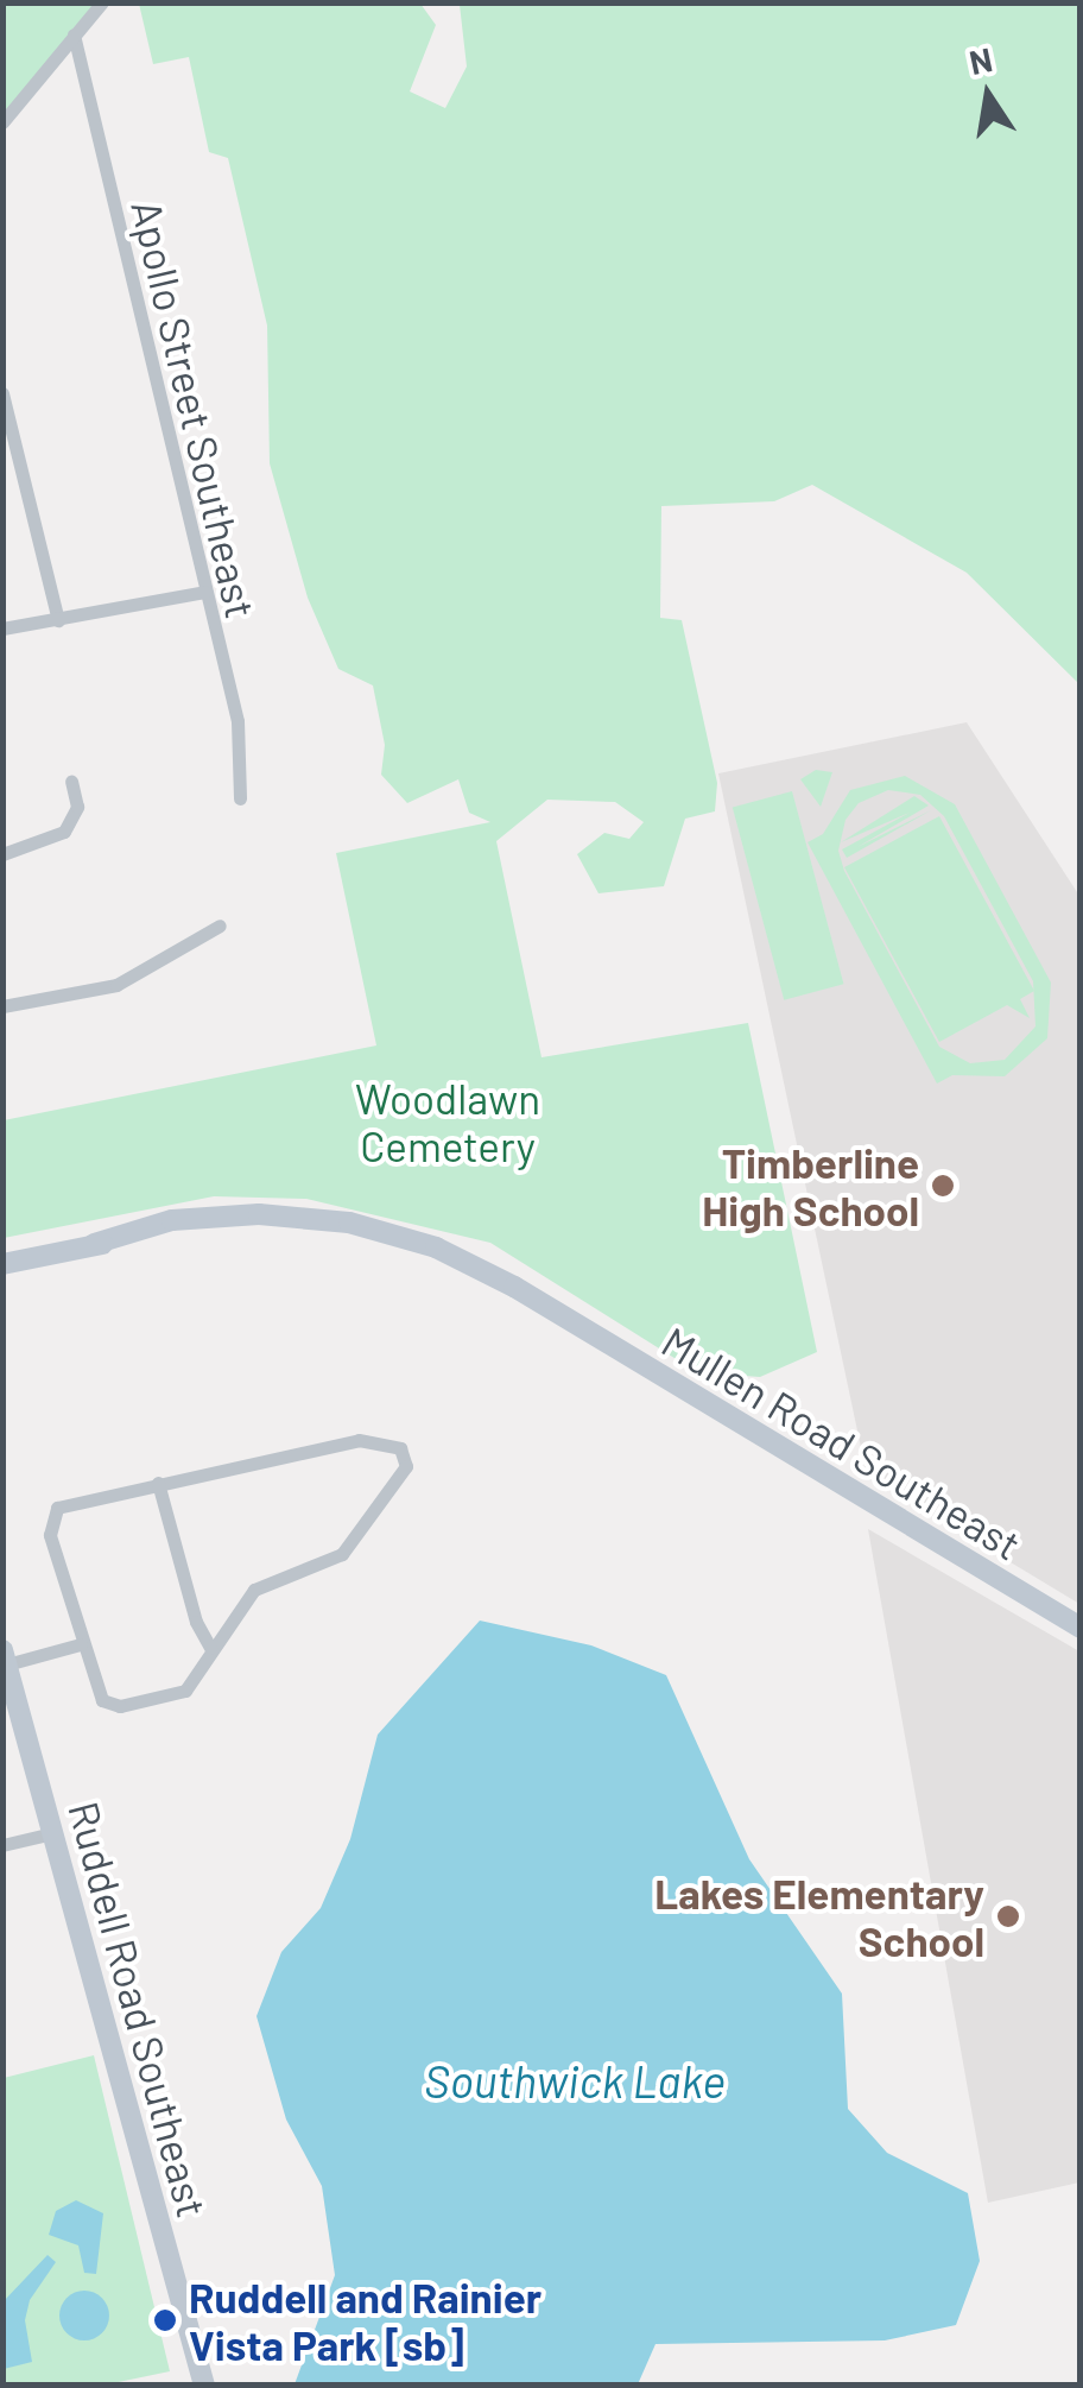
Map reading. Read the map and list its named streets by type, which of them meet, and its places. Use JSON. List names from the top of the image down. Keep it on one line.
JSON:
{"streets":{"street":["Apollo Street Southeast","Mullen Road Southeast","Ruddell Road Southeast"]},"water":["Southwick Lake"],"parks":["Woodlawn Cemetery"],"places":["Timberline High School","Lakes Elementary School","Ruddell and Rainier Vista Park [sb]"],"north":"top"}
